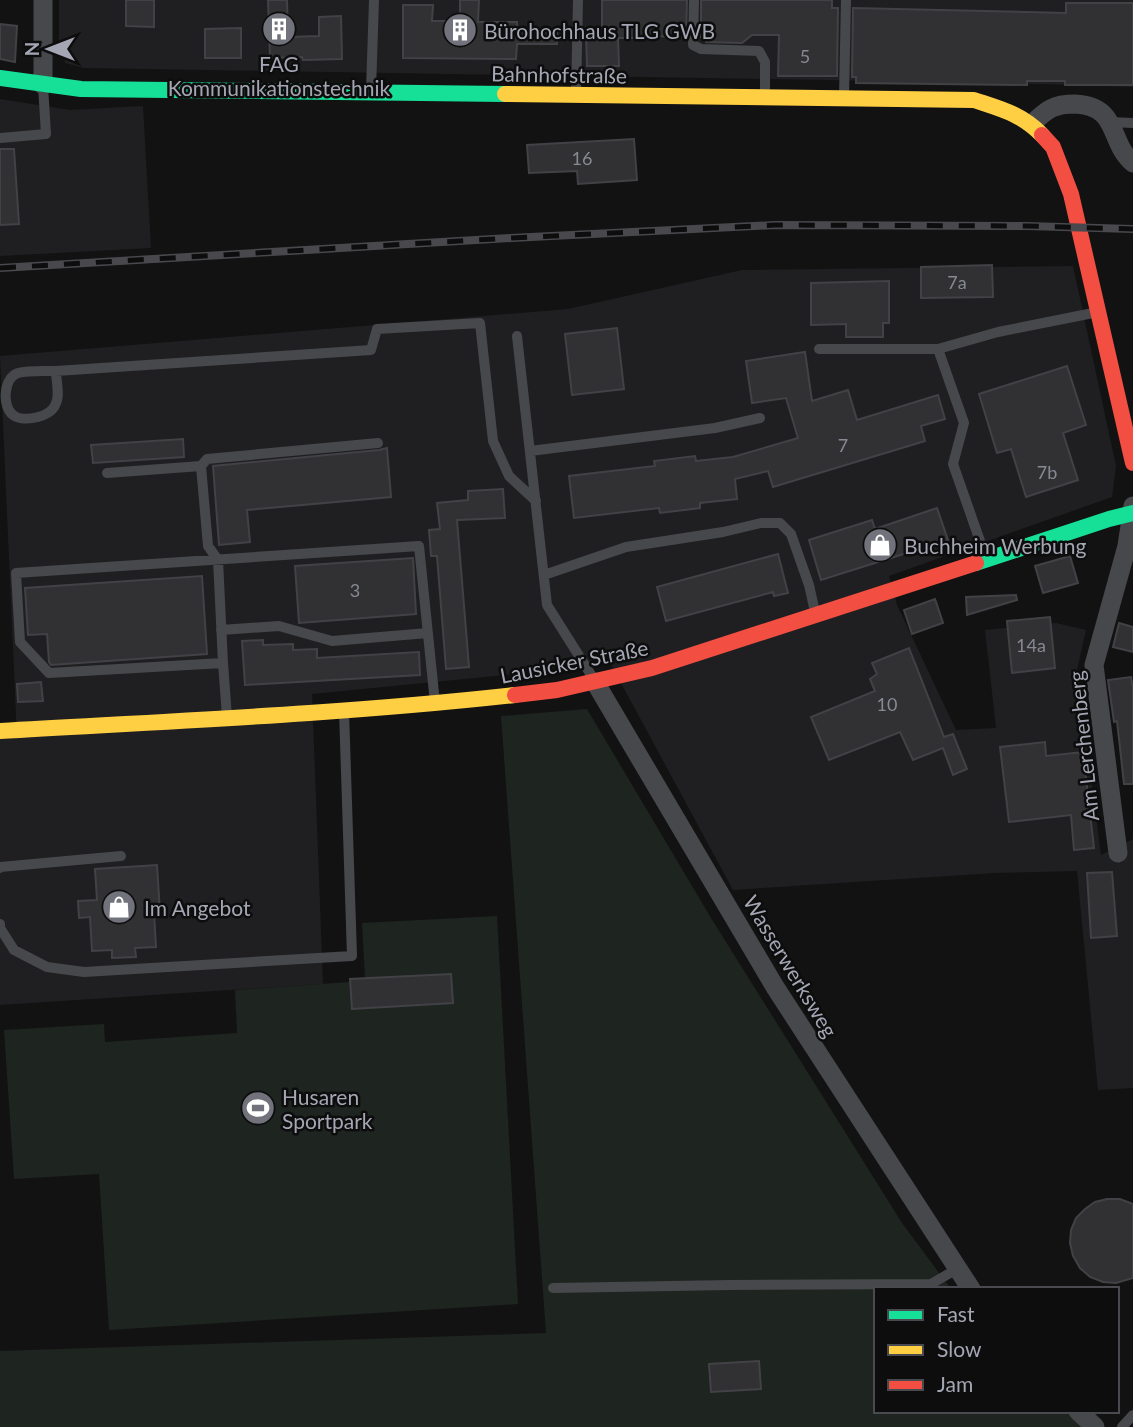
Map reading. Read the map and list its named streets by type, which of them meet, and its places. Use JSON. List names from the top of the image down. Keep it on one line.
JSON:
{"streets":{"street":["Bahnhofstraße","Lausicker Straße","Am Lerchenberg","Wasserwerksweg"]},"crossings":[["Lausicker Straße","Am Lerchenberg"],["Lausicker Straße","Wasserwerksweg"]],"places":{"building":["FAG Kommunikationstechnik","Bürohochhaus TLG GWB"],"shop":["Buchheim Werbung","Im Angebot"],"sports":["Husaren Sportpark"]},"house_numbers":["5","16","7a","7","7b","3","14a","10"],"legend":["Fast","Slow","Jam"],"north":"left"}
